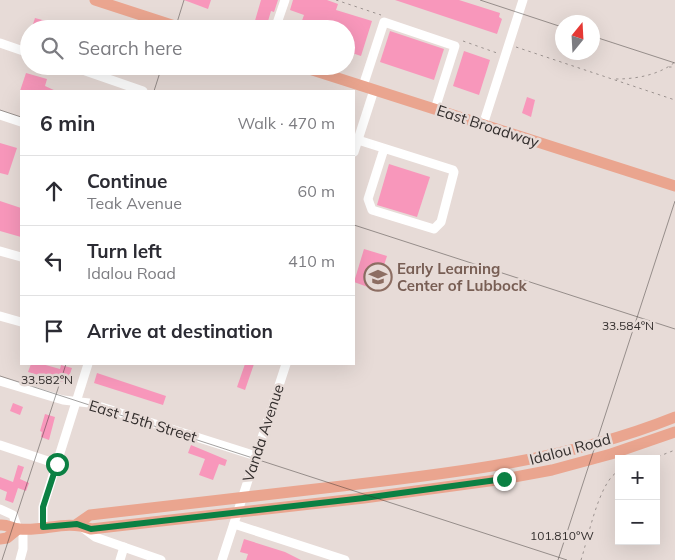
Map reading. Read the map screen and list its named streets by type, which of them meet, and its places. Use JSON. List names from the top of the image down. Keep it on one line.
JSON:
{"streets":{"main road":["East Broadway","Idalou Road"],"street":["East 15th Street","Vanda Avenue"]},"crossings":[["East 15th Street","Vanda Avenue"],["Vanda Avenue","Idalou Road"]],"places":{"school or university":["Early Learning Center of Lubbock"]},"north":"top","page":{"search":"Search here","heading":["6 min","Walk · 470 m"],"list":[["Continue","Teak Avenue","60 m"],["Turn left","Idalou Road","410 m"],"Arrive at destination"],"map_buttons":["+","−"]},"coordinates":["33.584°N","33.582°N","101.810°W"]}
